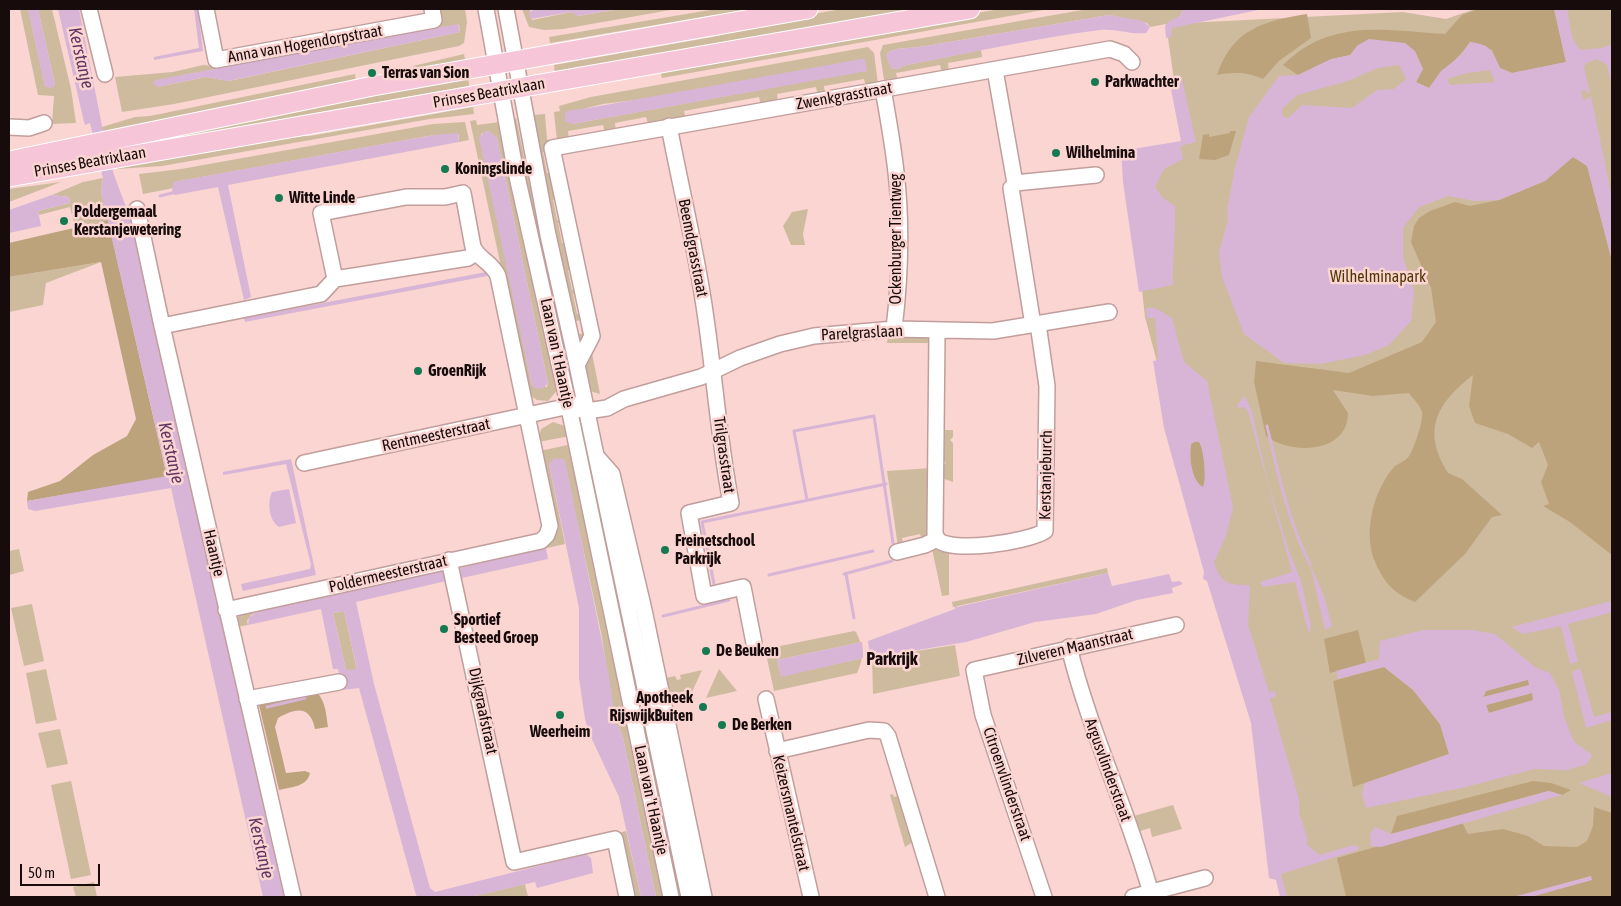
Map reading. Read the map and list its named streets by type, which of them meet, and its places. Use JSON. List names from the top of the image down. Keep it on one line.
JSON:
{"streets":{"main road":["Prinses Beatrixlaan"],"street":["Anna van Hogendorpstraat","Zwenkgrasstraat","Ockenburger Tientweg","Beemdgrasstraat","Parelgraslaan","Laan van 't Haantje","Rentmeesterstraat","Trilgrasstraat","Kerstanjeburch","Haantje","Poldermeesterstraat","Zilveren Maanstraat","Dijkgraafstraat","Argusvlinderstraat","Citroenvlinderstraat","Keizersmantelstraat"]},"crossings":[["Prinses Beatrixlaan","Laan van 't Haantje"],["Zwenkgrasstraat","Ockenburger Tientweg"],["Zwenkgrasstraat","Beemdgrasstraat"],["Zwenkgrasstraat","Laan van 't Haantje"],["Ockenburger Tientweg","Parelgraslaan"],["Beemdgrasstraat","Parelgraslaan"],["Beemdgrasstraat","Trilgrasstraat"],["Parelgraslaan","Laan van 't Haantje"],["Parelgraslaan","Trilgrasstraat"],["Parelgraslaan","Kerstanjeburch"],["Laan van 't Haantje","Rentmeesterstraat"],["Rentmeesterstraat","Poldermeesterstraat"],["Haantje","Poldermeesterstraat"],["Poldermeesterstraat","Dijkgraafstraat"],["Zilveren Maanstraat","Argusvlinderstraat"],["Zilveren Maanstraat","Citroenvlinderstraat"]],"districts":["Parkrijk"],"water":["Kerstanje"],"parks":["Wilhelminapark"],"places":["Terras van Sion","Parkwachter","Wilhelmina","Koningslinde","Witte Linde","Poldergemaal Kerstanjewetering","GroenRijk","Freinetschool Parkrijk","Sportief Besteed Groep","De Beuken","Apotheek RijswijkBuiten","Weerheim","De Berken"],"scale_bar":"50 m"}
